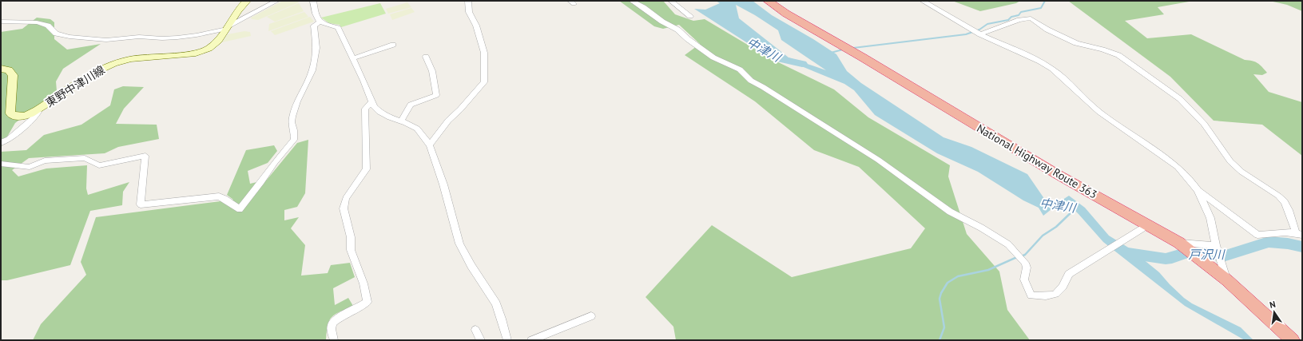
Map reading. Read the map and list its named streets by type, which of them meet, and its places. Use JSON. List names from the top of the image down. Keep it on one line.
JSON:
{"streets":{"highway":["National Highway Route 363"],"main road":["東野中津川線"]},"water":["中津川","戸沢川"],"north":"top"}
